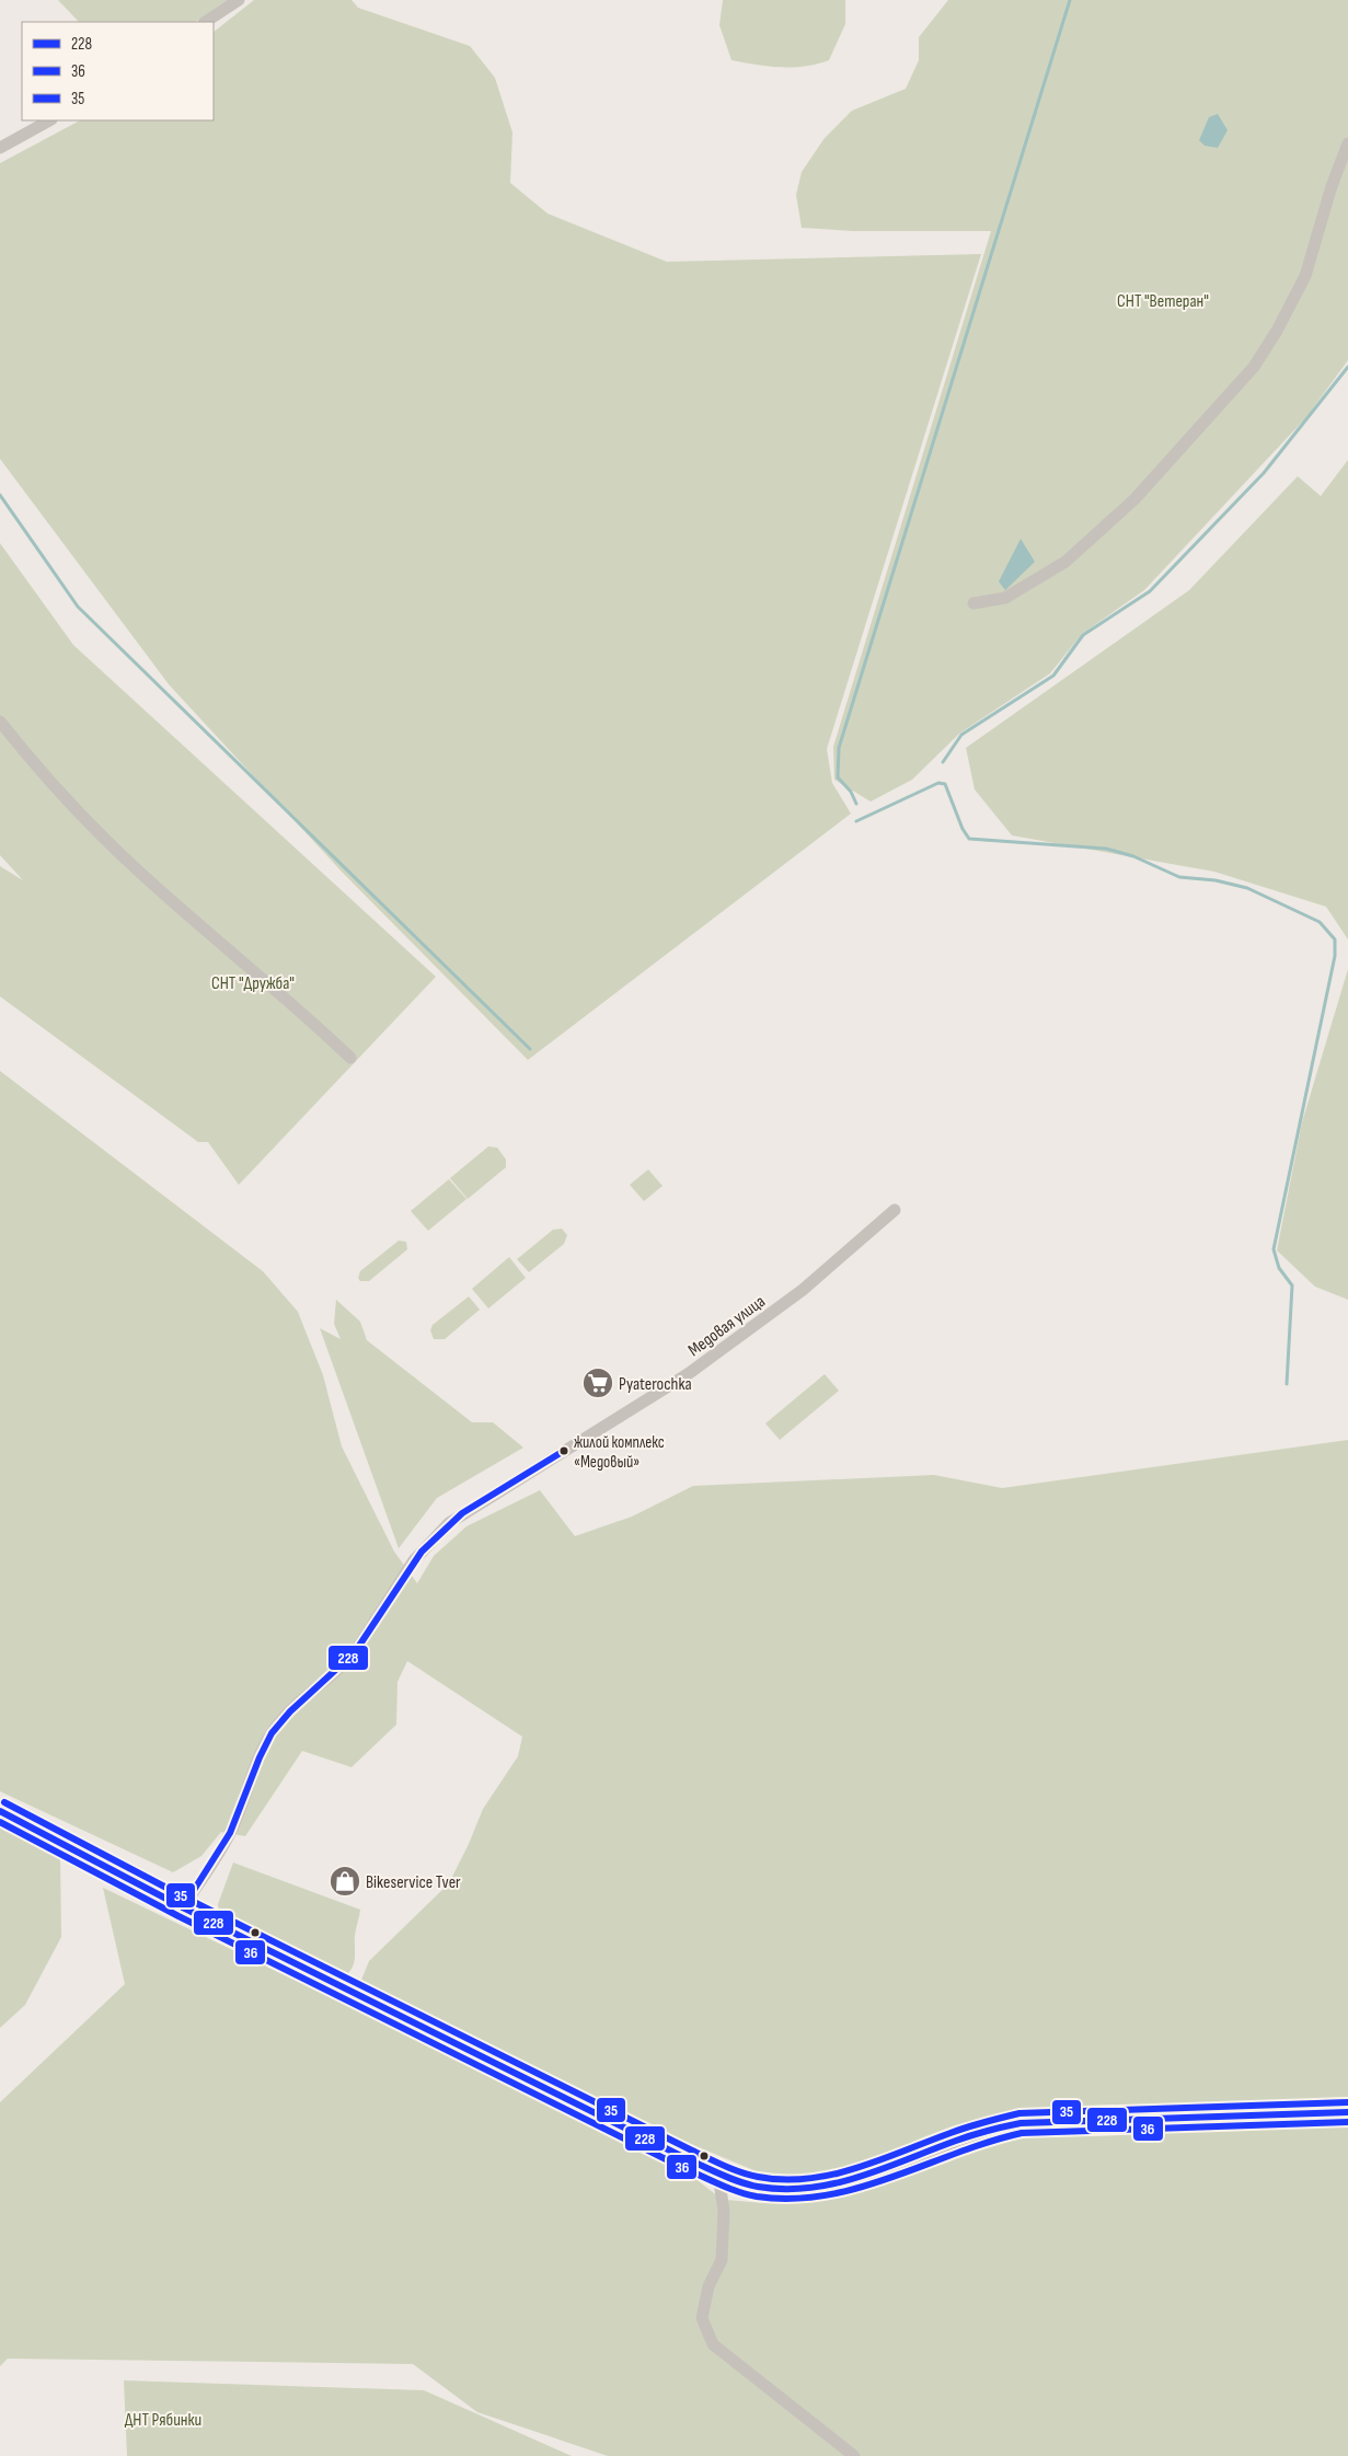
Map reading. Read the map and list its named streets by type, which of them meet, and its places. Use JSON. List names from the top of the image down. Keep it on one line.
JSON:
{"streets":{"street":["Медовая улица"]},"parks":["СНТ \"Ветеран\"","СНТ \"Дружба\"","ДНТ Рябинки"],"places":{"supermarket":["Pyaterochka"],"other":["жилой комплекс «Медовый»"],"shop":["Bikeservice Tver"]},"lines":["transit line 228","transit line 35","transit line 36"],"legend":["228","36","35"]}
